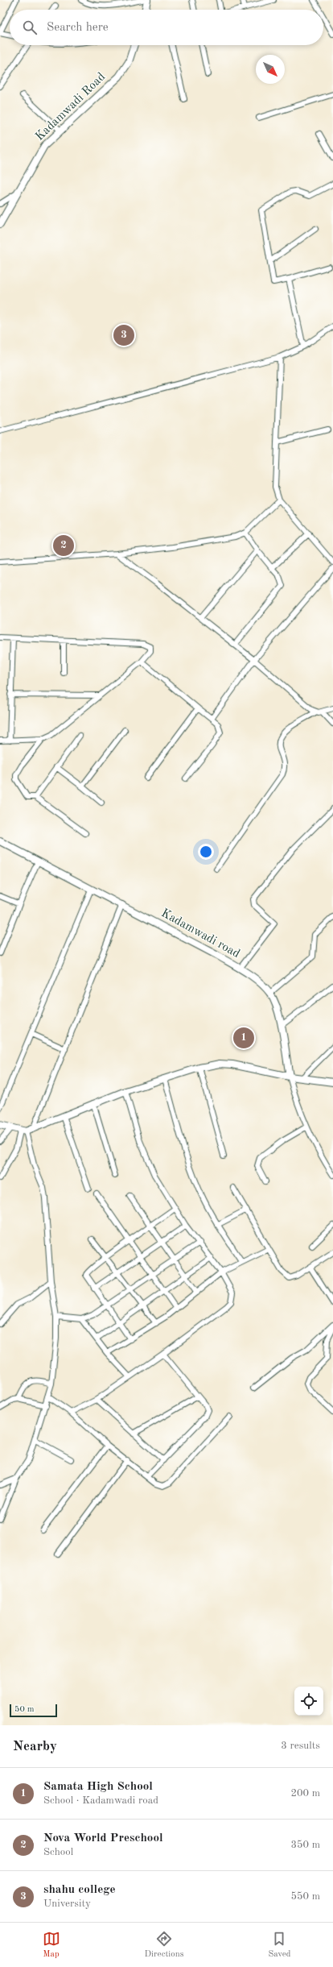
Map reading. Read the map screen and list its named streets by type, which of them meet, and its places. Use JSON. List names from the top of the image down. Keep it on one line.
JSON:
{"streets":{"street":["Kadamwadi Road","Kadamwadi road"]},"scale_bar":"50 m","north":"bottom right","page":{"search":"Search here","pins":["3","2","1"],"scale":"50 m","heading":["Nearby","3 results"],"list":[{"mark":"1","name":"Samata High School","note":"School · Kadamwadi road","value":"200 m"},{"mark":"2","name":"Nova World Preschool","note":"School","value":"350 m"},{"mark":"3","name":"shahu college","note":"University","value":"550 m"}],"nav":["Map","Directions","Saved"]}}
